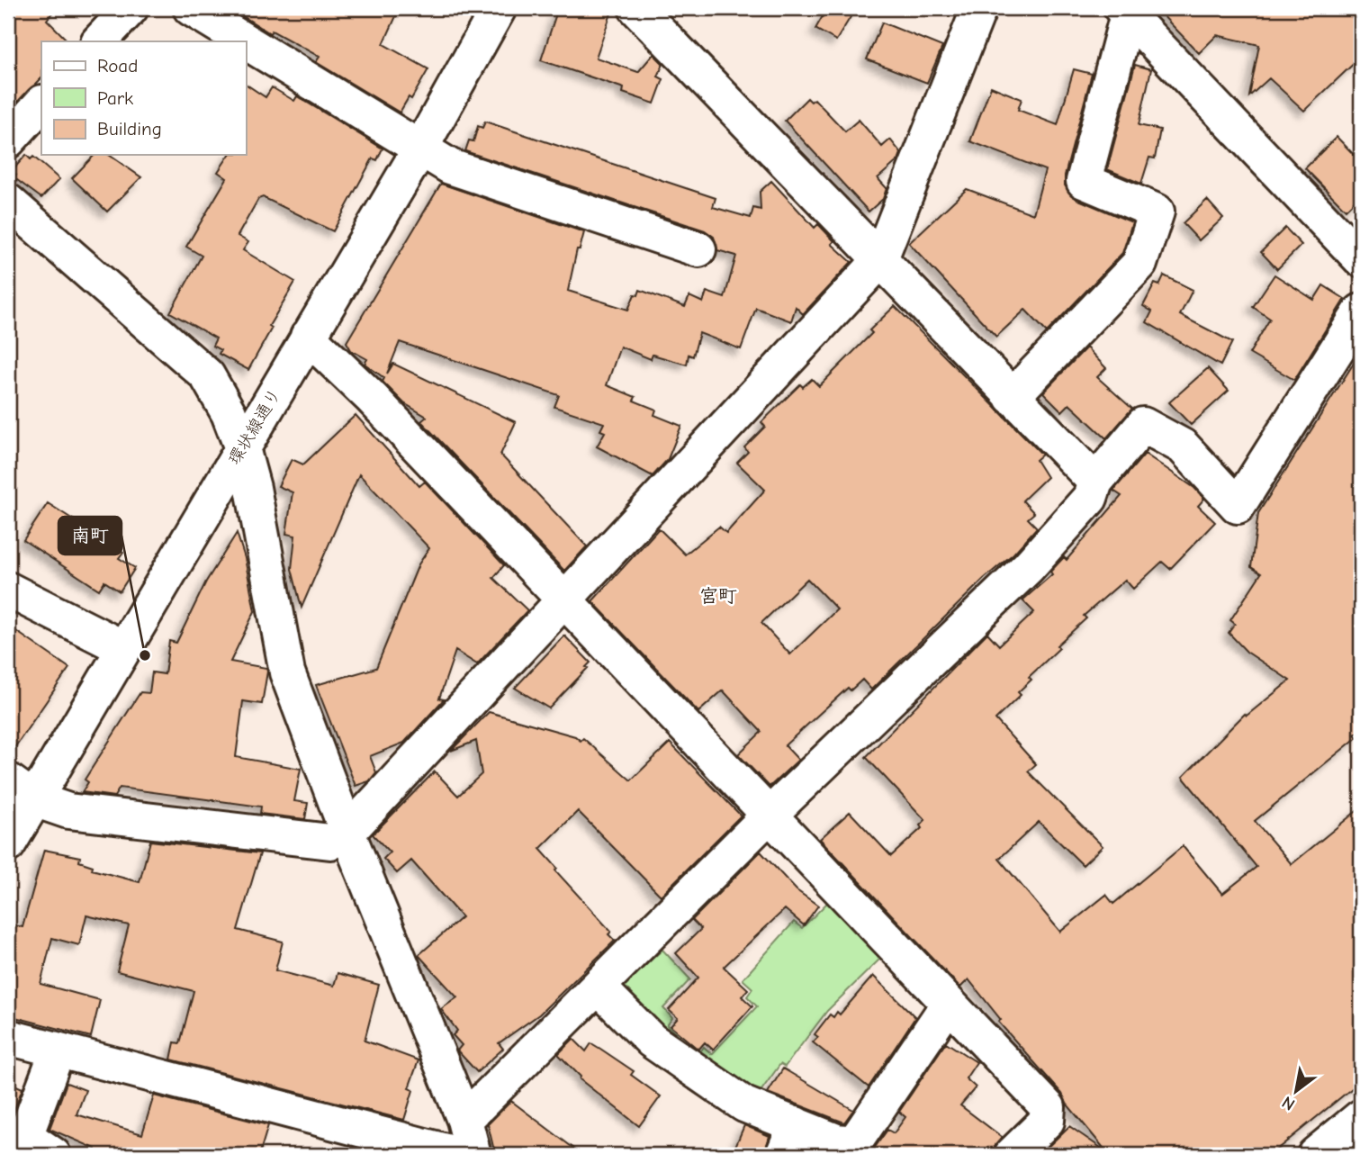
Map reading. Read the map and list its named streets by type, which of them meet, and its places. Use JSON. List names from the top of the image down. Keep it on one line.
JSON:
{"streets":{"street":["環状線通り"]},"districts":["宮町"],"places":["南町"],"legend":["Road","Park","Building"],"north":"bottom left"}
